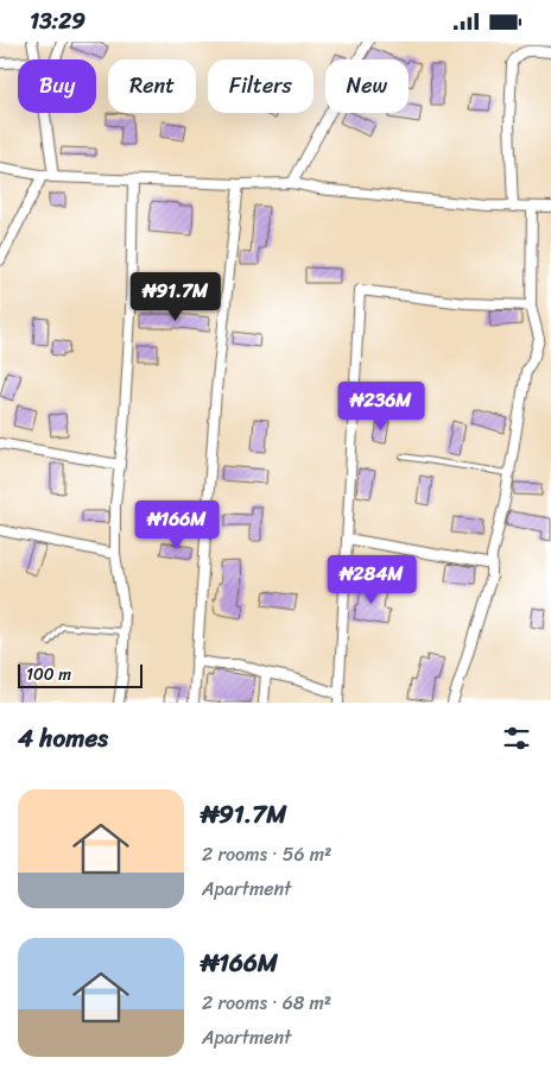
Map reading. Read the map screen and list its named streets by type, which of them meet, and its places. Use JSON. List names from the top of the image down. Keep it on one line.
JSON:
{"scale_bar":"100 m","page":{"status":"13:29","chip":["Buy","Rent","Filters","New"],"price":["₦91.7M","₦236M","₦166M","₦284M"],"scale":"100 m","heading":"4 homes","list":[{"name":"₦91.7M","note":"2 rooms · 56 m² · Apartment"},{"name":"₦166M","note":"2 rooms · 68 m² · Apartment"}]}}
